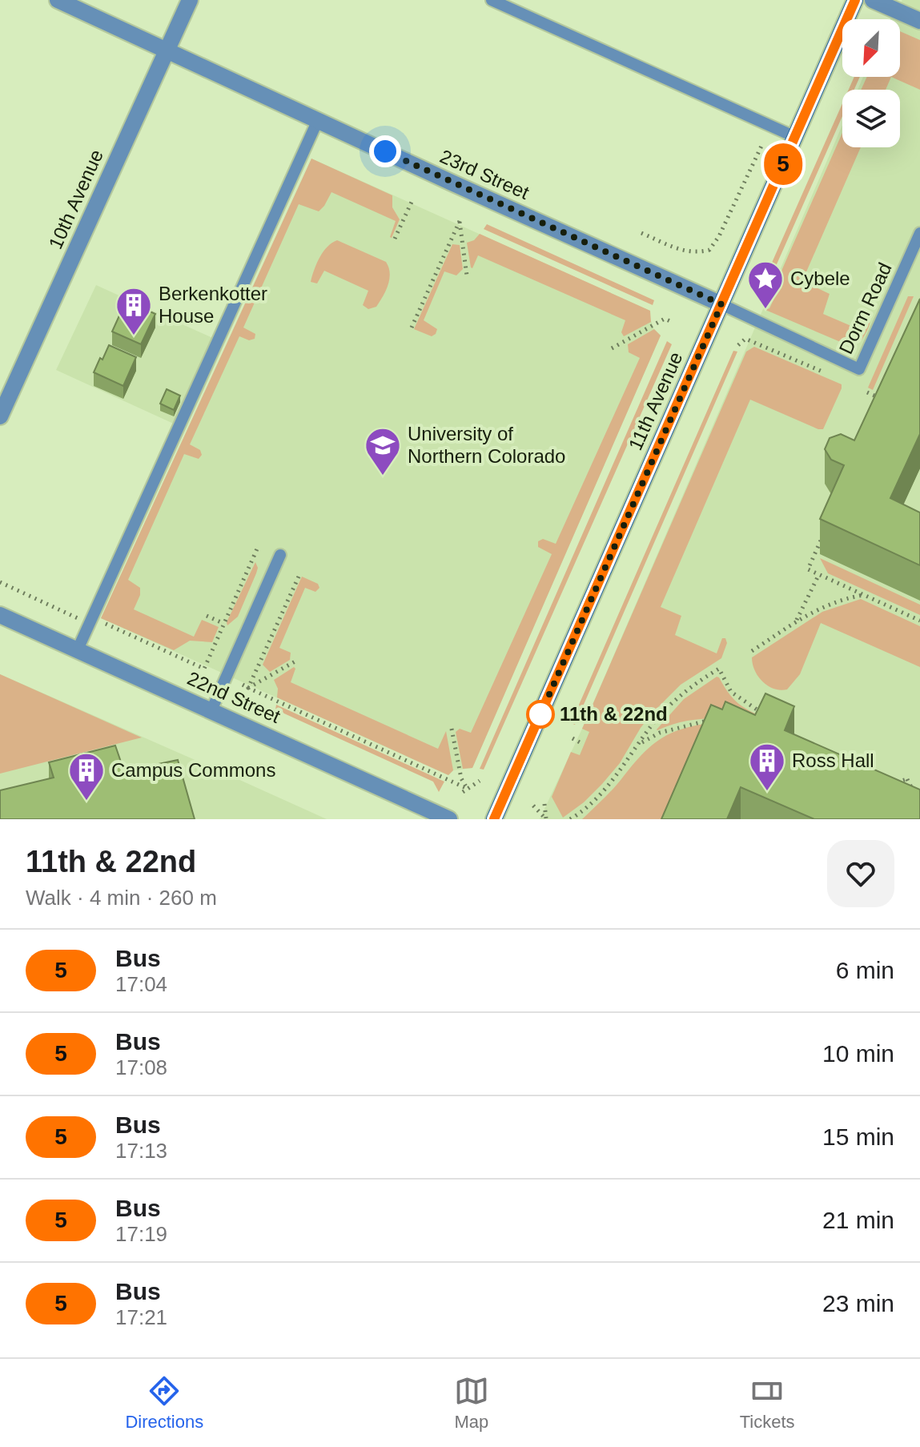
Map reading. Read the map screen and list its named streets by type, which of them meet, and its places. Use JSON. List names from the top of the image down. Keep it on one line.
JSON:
{"streets":{"main road":["11th Avenue"],"street":["23rd Street","10th Avenue","22nd Street"],"lane":["Dorm Road"]},"crossings":[["23rd Street","10th Avenue"],["23rd Street","Dorm Road"],["23rd Street","11th Avenue"],["Dorm Road","11th Avenue"]],"places":{"place":["Cybele"],"building":["Berkenkotter House","Ross Hall","Campus Commons"],"school or university":["University of Northern Colorado"],"other":["11th & 22nd"]},"lines":["bus line 5"],"north":"bottom left","page":{"on_map":"5","heading":["11th & 22nd","Walk · 4 min · 260 m"],"list":[{"mark":"5","name":"Bus","note":"17:04","value":"6 min"},{"mark":"5","name":"Bus","note":"17:08","value":"10 min"},{"mark":"5","name":"Bus","note":"17:13","value":"15 min"},{"mark":"5","name":"Bus","note":"17:19","value":"21 min"},{"mark":"5","name":"Bus","note":"17:21","value":"23 min"}],"tabs":["Directions","Map","Tickets"]}}
